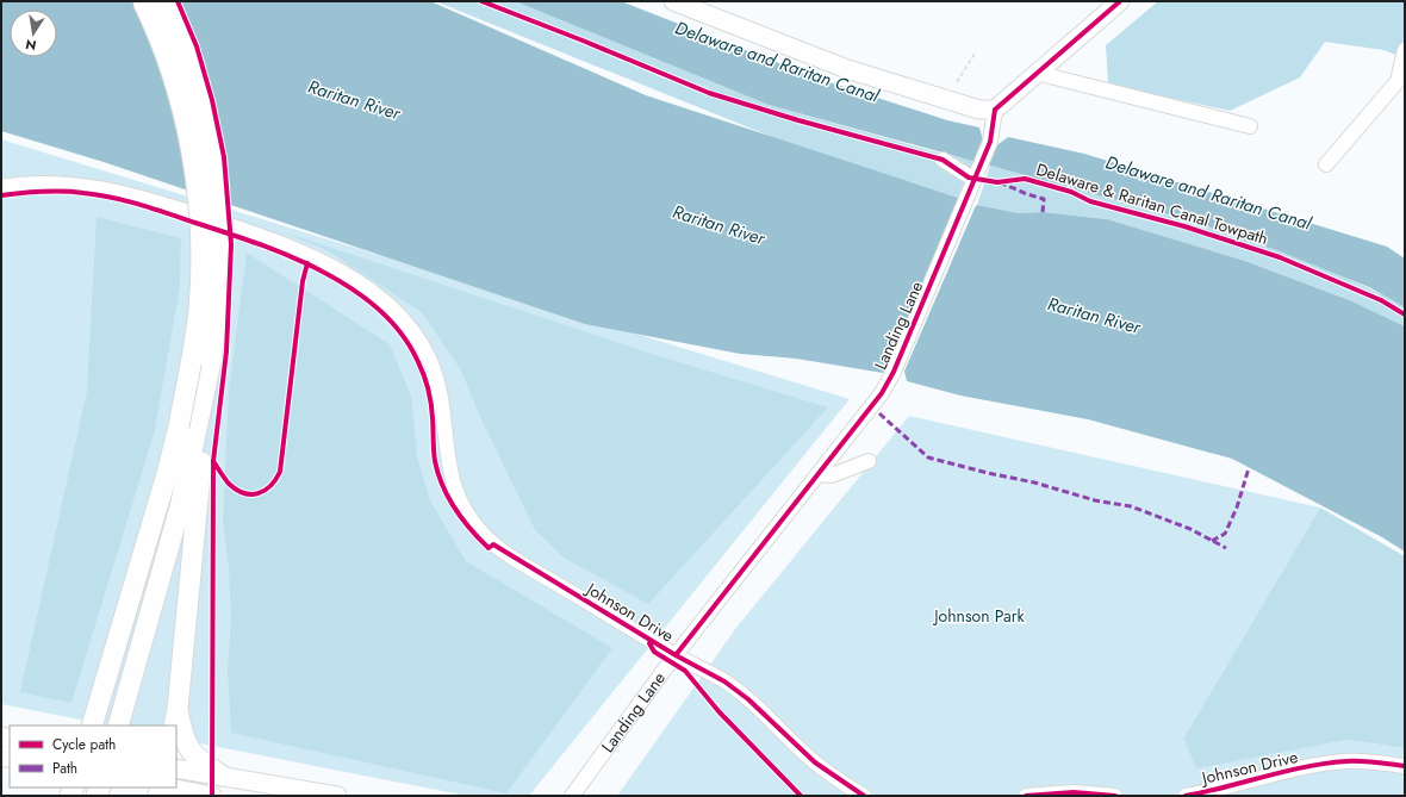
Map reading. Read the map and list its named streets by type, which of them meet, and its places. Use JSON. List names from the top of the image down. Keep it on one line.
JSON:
{"streets":{"street":["Landing Lane","Johnson Drive"],"cycle path":["Delaware & Raritan Canal Towpath"]},"crossings":[["Landing Lane","Johnson Drive"]],"water":["Delaware and Raritan Canal","Raritan River"],"parks":["Johnson Park"],"legend":["Cycle path","Path"],"north":"bottom"}
